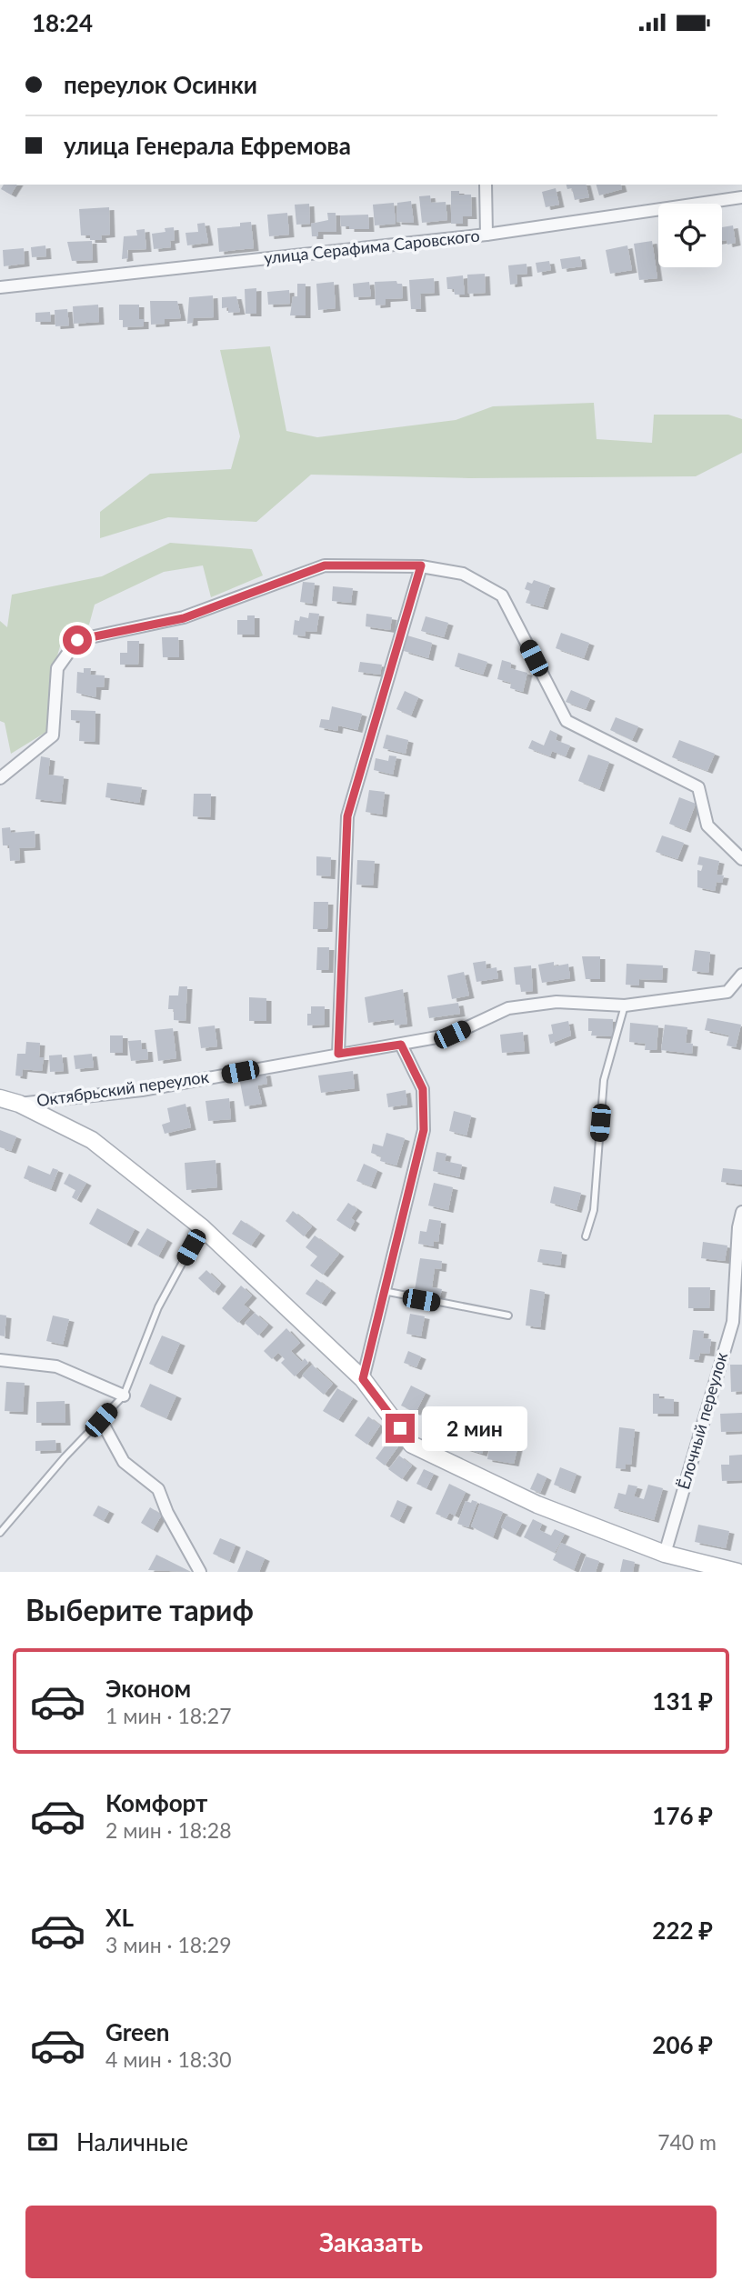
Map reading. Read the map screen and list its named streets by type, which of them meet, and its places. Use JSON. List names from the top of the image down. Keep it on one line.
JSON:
{"streets":{"street":["улица Серафима Саровского","Октябрьский переулок","Ёлочный переулок"]},"page":{"status":"18:24","banner":["переулок Осинки","улица Генерала Ефремова"],"bubble":"2 мин","heading":"Выберите тариф","list":[{"name":"Эконом","note":"1 мин · 18:27","value":"131 ₽"},{"name":"Комфорт","note":"2 мин · 18:28","value":"176 ₽"},{"name":"XL","note":"3 мин · 18:29","value":"222 ₽"},{"name":"Green","note":"4 мин · 18:30","value":"206 ₽"}],"pay":["Наличные","740 m"],"buttons":"Заказать"}}
